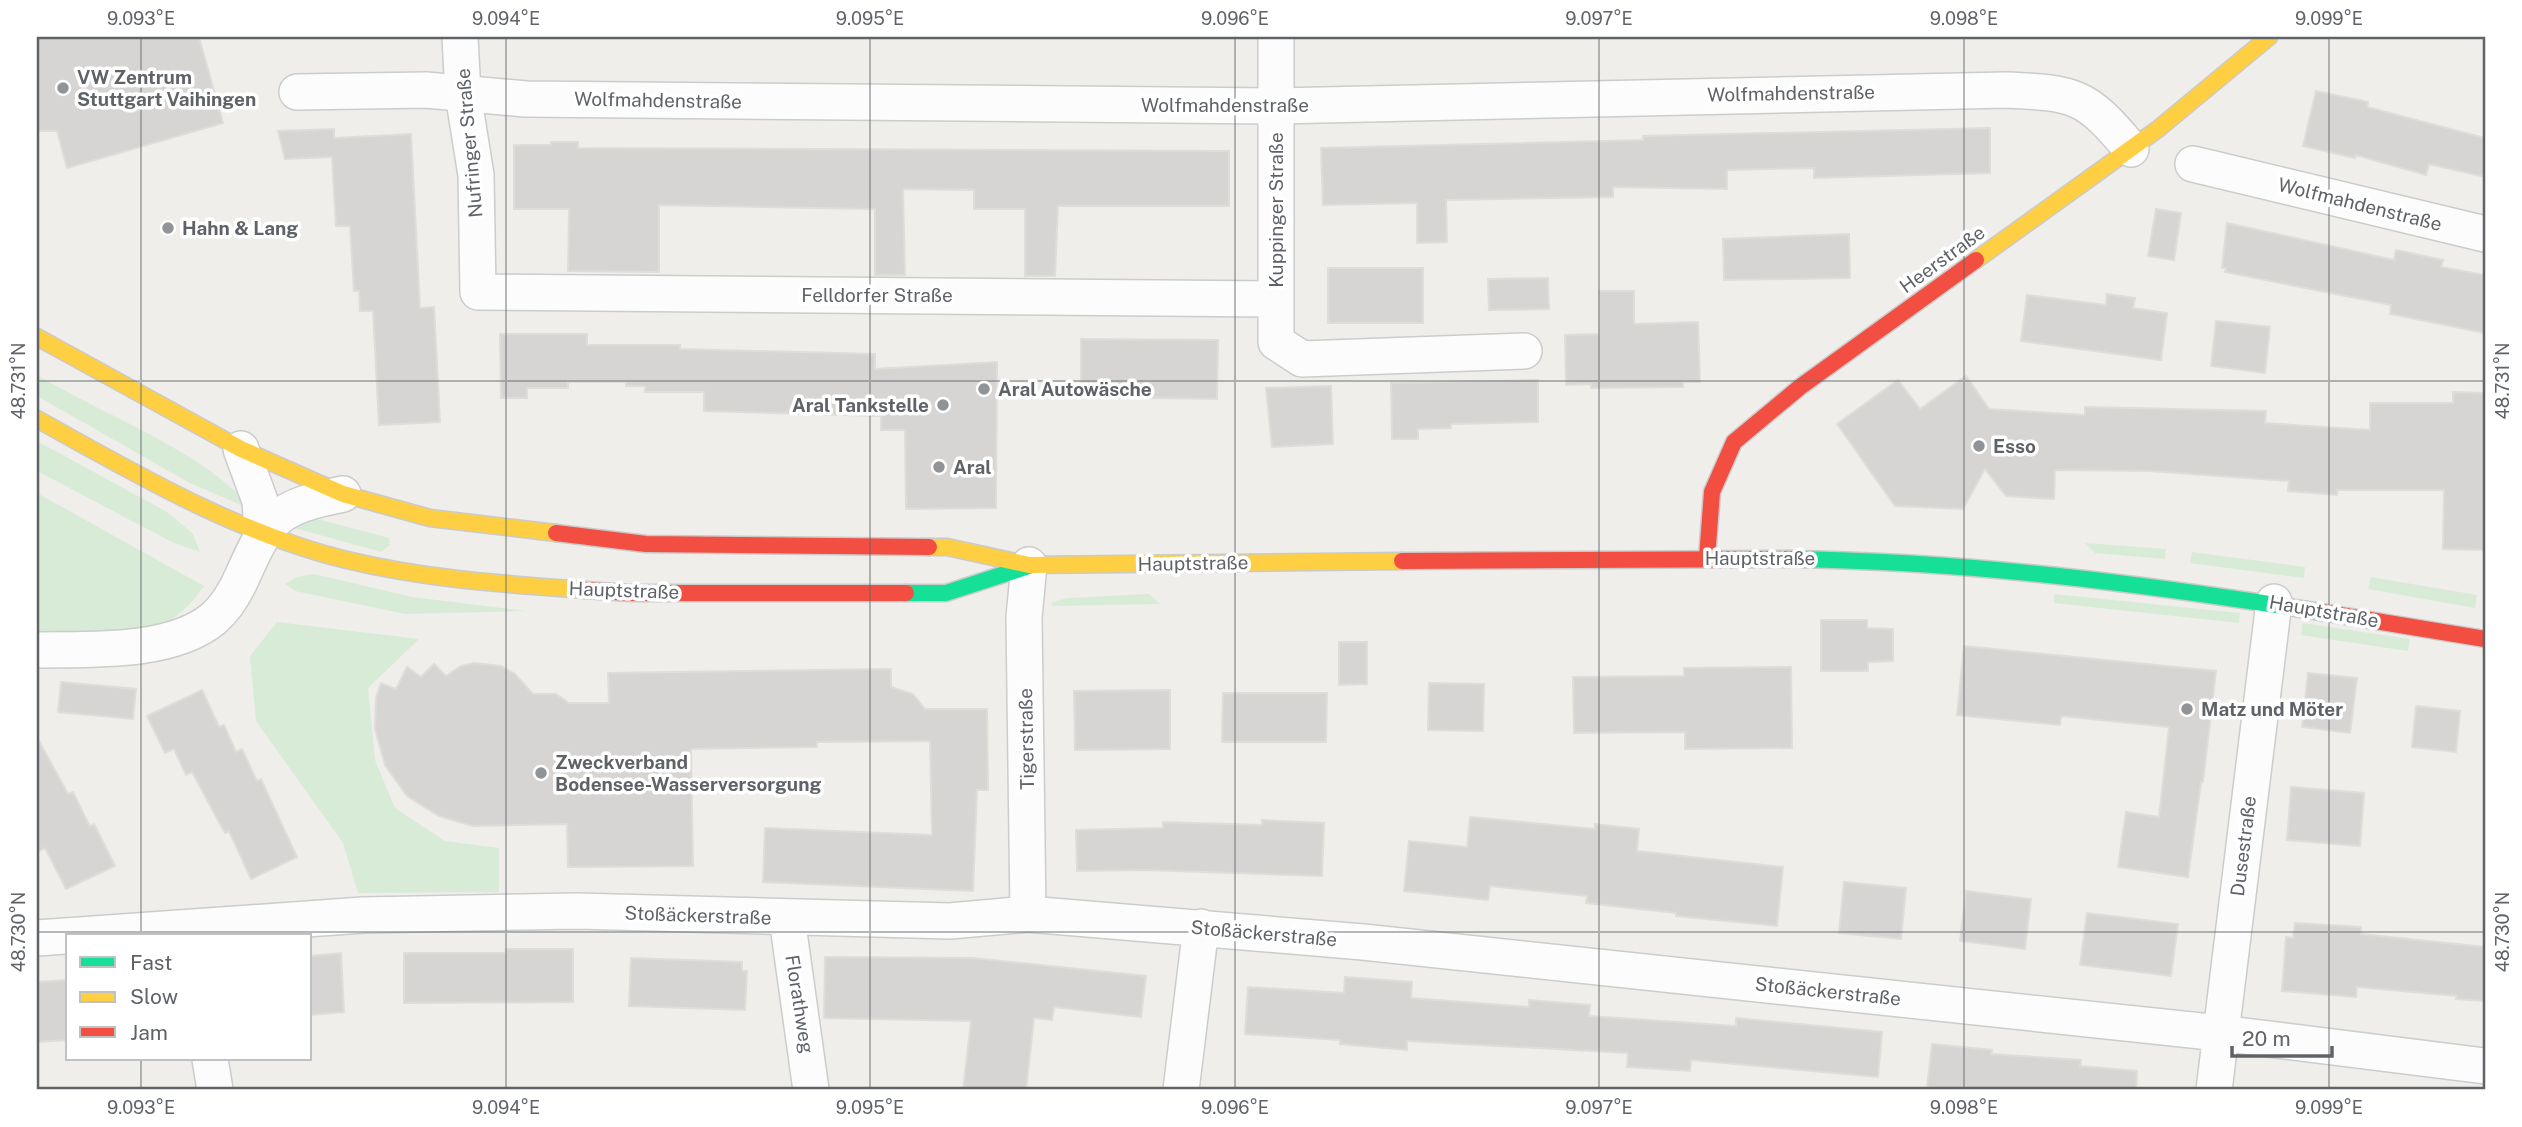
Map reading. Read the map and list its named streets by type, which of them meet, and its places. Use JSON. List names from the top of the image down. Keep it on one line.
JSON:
{"streets":{"main road":["Heerstraße","Hauptstraße"],"street":["Wolfmahdenstraße","Nufringer Straße","Kuppinger Straße","Felldorfer Straße","Tigerstraße","Dusestraße","Stoßäckerstraße","Florathweg"]},"crossings":[["Wolfmahdenstraße","Nufringer Straße"],["Wolfmahdenstraße","Kuppinger Straße"],["Wolfmahdenstraße","Heerstraße"],["Nufringer Straße","Felldorfer Straße"],["Kuppinger Straße","Felldorfer Straße"],["Heerstraße","Hauptstraße"],["Hauptstraße","Tigerstraße"],["Hauptstraße","Dusestraße"],["Tigerstraße","Stoßäckerstraße"],["Dusestraße","Stoßäckerstraße"],["Stoßäckerstraße","Florathweg"]],"places":["VW Zentrum Stuttgart Vaihingen","Hahn & Lang","Aral Autowäsche","Aral Tankstelle","Esso","Aral","Matz und Möter","Zweckverband Bodensee-Wasserversorgung"],"legend":["Fast","Slow","Jam"],"scale_bar":"20 m","coordinates":["9.093°E","9.094°E","9.095°E","9.096°E","9.097°E","9.098°E","9.099°E","48.731°N","48.730°N"]}
